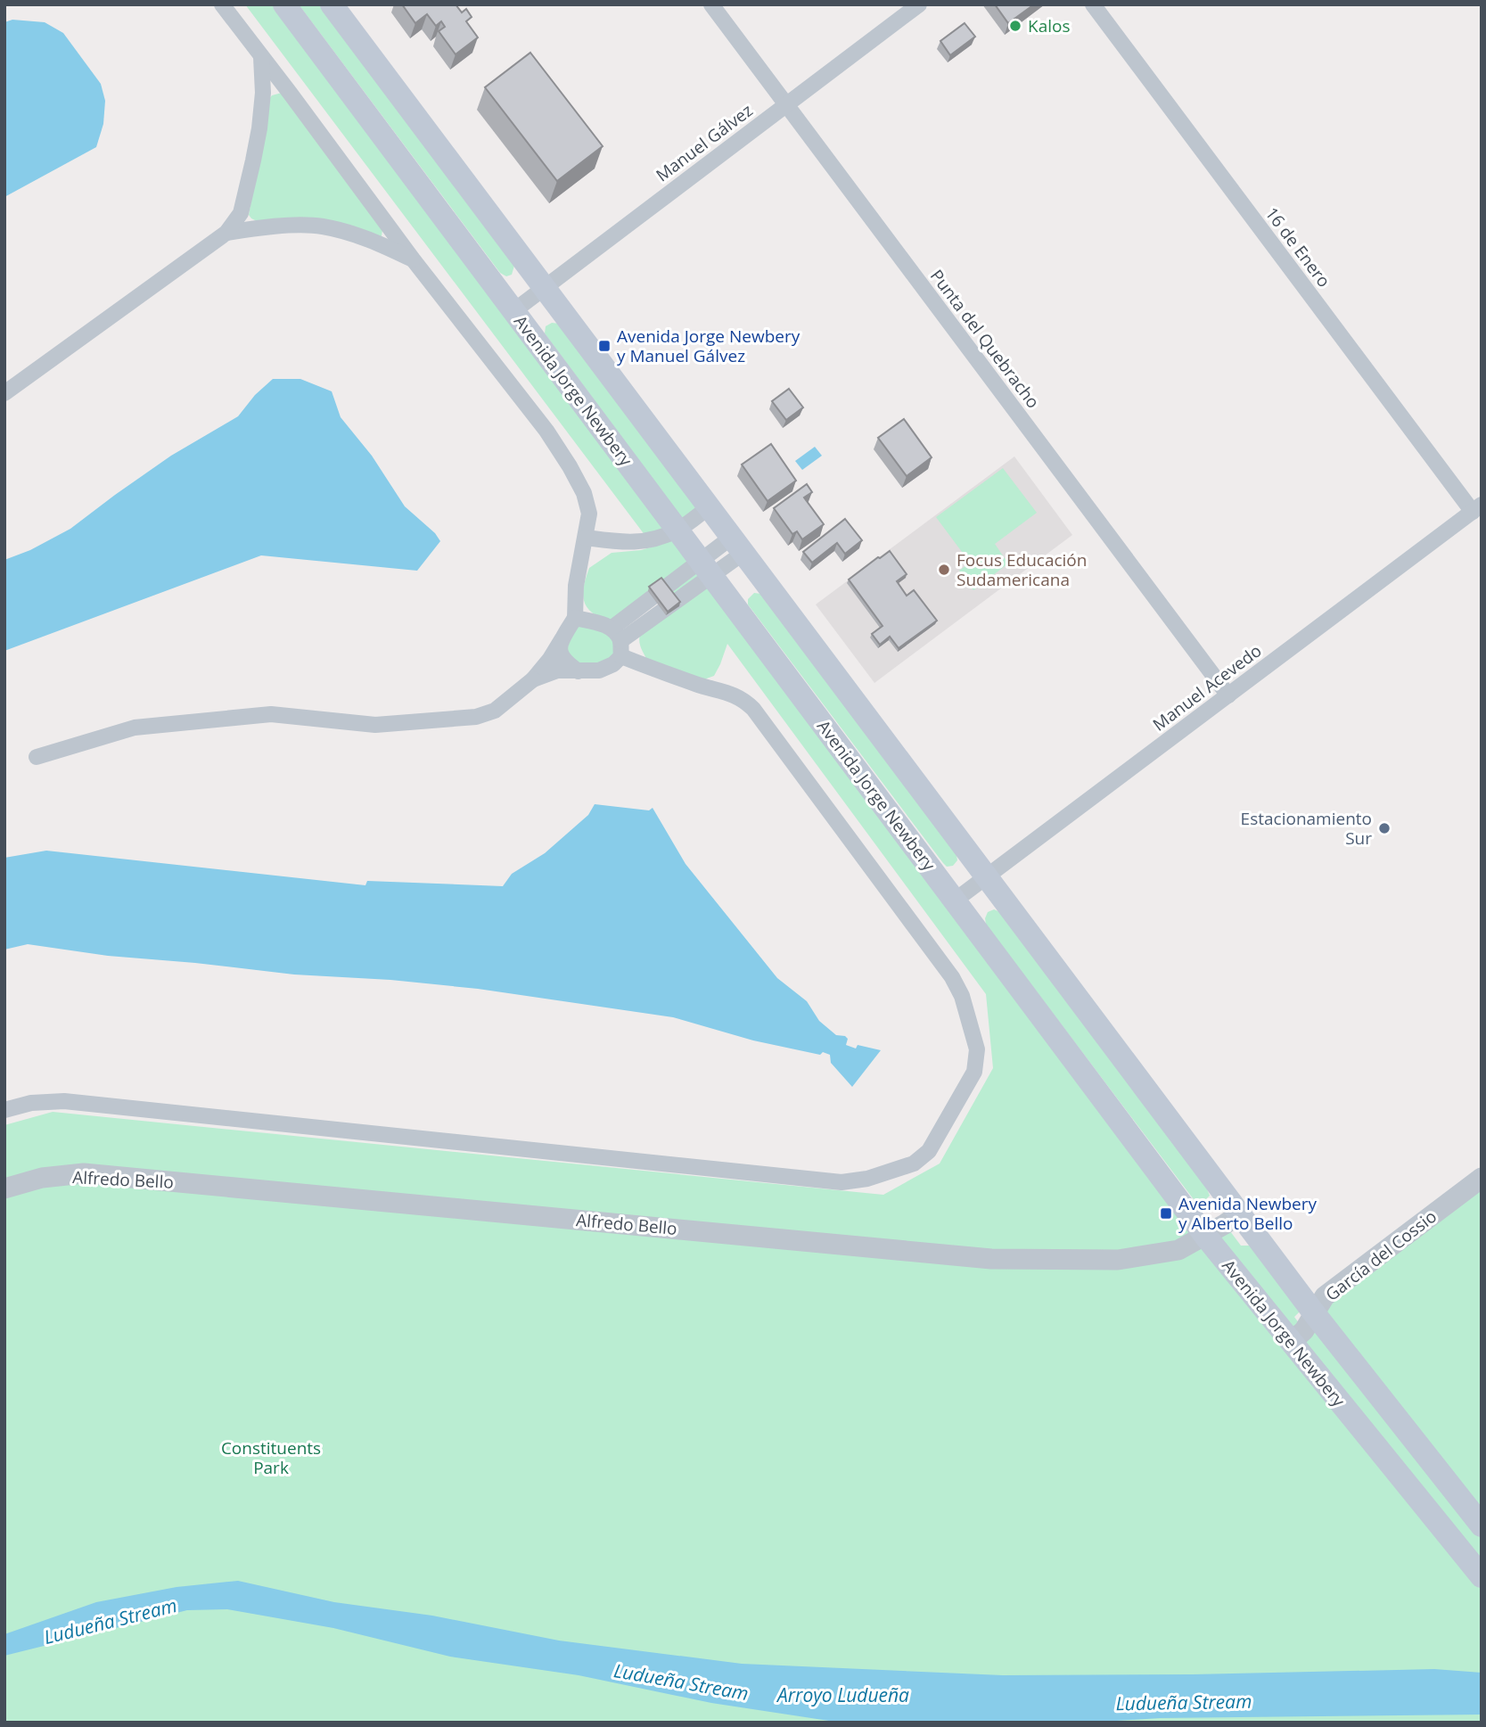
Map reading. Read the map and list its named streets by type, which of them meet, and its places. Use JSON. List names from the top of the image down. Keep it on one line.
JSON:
{"streets":{"main road":["Avenida Jorge Newbery"],"street":["Manuel Gálvez","16 de Enero","Punta del Quebracho","Manuel Acevedo","Alfredo Bello","García del Cossio"]},"crossings":[["Manuel Gálvez","Punta del Quebracho"],["Manuel Gálvez","Avenida Jorge Newbery"],["16 de Enero","Manuel Acevedo"],["Punta del Quebracho","Manuel Acevedo"],["Avenida Jorge Newbery","Manuel Acevedo"],["Avenida Jorge Newbery","Alfredo Bello"],["Avenida Jorge Newbery","García del Cossio"]],"water":["Ludueña Stream","Arroyo Ludueña"],"parks":["Constituents Park"],"places":{"other":["Kalos","Focus Educación Sudamericana","Estacionamiento Sur"],"transit":["Avenida Jorge Newbery y Manuel Gálvez","Avenida Newbery y Alberto Bello"]}}
